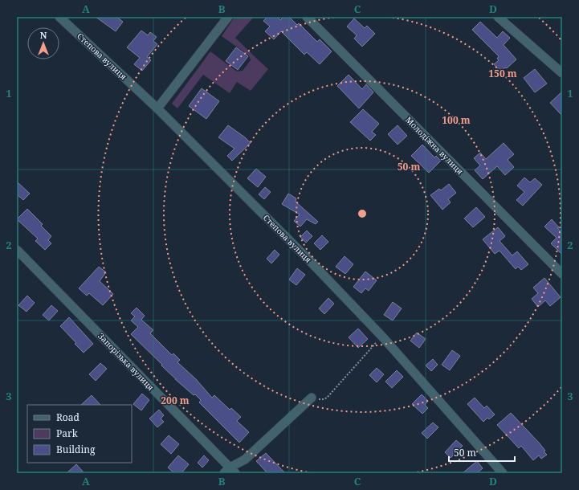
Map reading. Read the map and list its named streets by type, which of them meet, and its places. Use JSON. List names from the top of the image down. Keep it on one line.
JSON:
{"streets":{"street":["Степова вулиця","Молодіжна вулиця","Запорізька вулиця"]},"legend":["Road","Park","Building"],"scale_bar":"50 m","north":"top","grid":{"columns":["A","B","C","D"],"rows":["1","2","3"]},"rings":["150 m","100 m","50 m","200 m"]}
